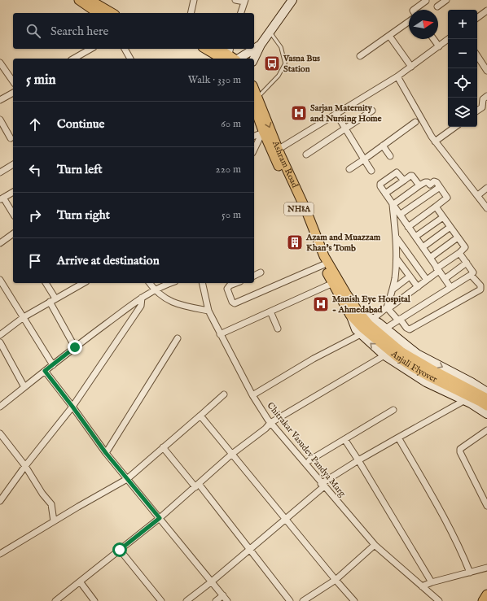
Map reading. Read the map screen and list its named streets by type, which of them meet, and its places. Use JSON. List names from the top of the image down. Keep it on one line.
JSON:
{"streets":{"main road":["Ashram Road","NH8A","Anjali Flyover"],"street":["Chitrakar Vasudev Pandya Marg"]},"crossings":[["Ashram Road","Anjali Flyover"]],"places":{"bus stop":["Vasna Bus Station"],"hospital":["Sarjan Maternity and Nursing Home","Manish Eye Hospital - Ahmedabad"],"building":["Azam and Muazzam Khan's Tomb"]},"north":"right","page":{"map_buttons":["+","−"],"search":"Search here","heading":["5 min","Walk · 330 m"],"list":[["Continue","60 m"],["Turn left","220 m"],["Turn right","50 m"],"Arrive at destination"]}}
